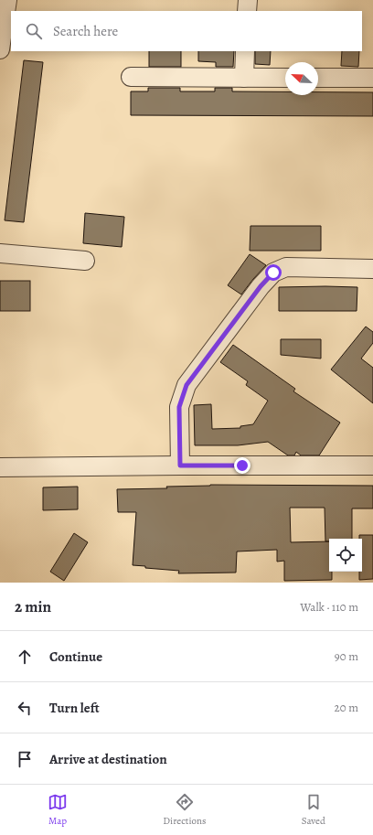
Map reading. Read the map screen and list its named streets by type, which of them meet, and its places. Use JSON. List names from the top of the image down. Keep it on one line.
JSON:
{"north":"top left","page":{"search":"Search here","heading":["2 min","Walk · 110 m"],"list":[["Continue","90 m"],["Turn left","20 m"],"Arrive at destination"],"nav":["Map","Directions","Saved"]}}
